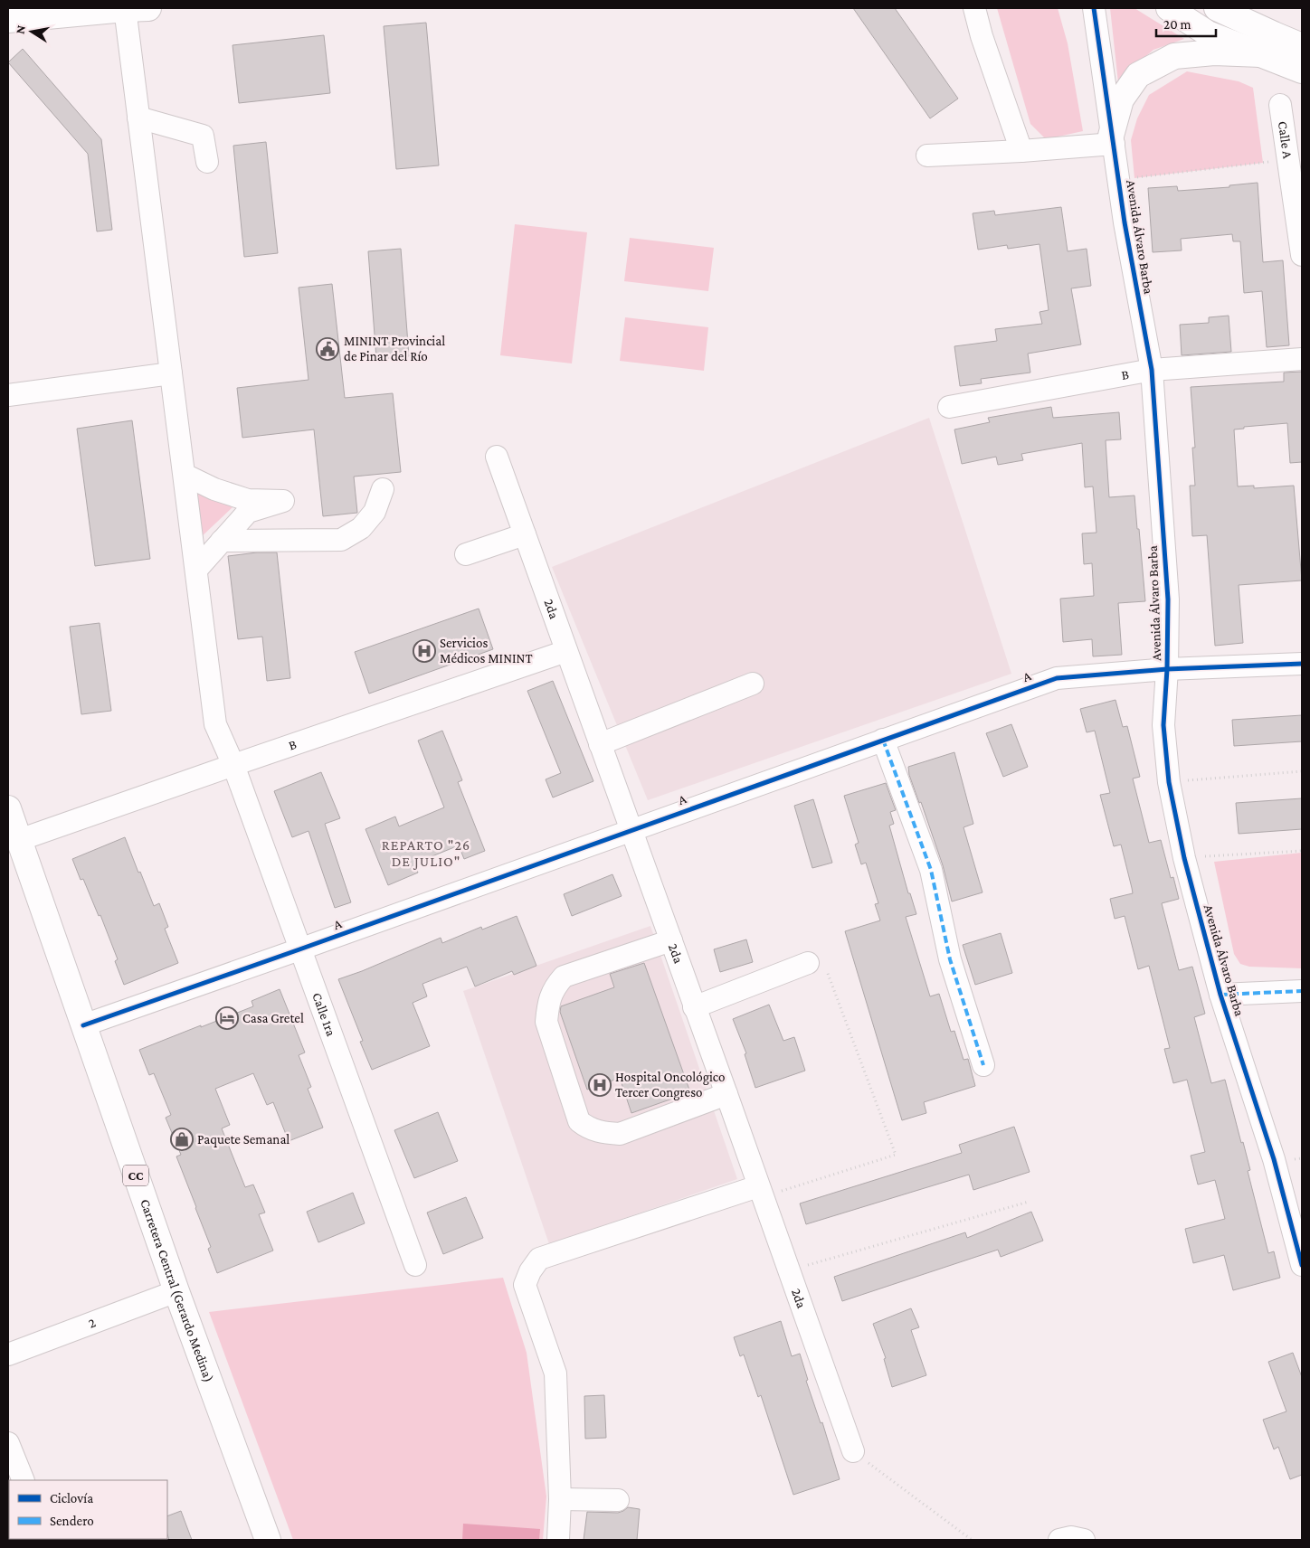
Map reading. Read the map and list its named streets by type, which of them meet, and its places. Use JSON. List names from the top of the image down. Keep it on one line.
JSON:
{"streets":{"main road":["CC","Carretera Central (Gerardo Medina)"],"street":["Calle A","Avenida Álvaro Barba","B","2da","A","Calle 1ra","2"]},"crossings":[["Avenida Álvaro Barba","B"],["Avenida Álvaro Barba","A"],["B","2da"],["B","Calle 1ra"],["B","Carretera Central (Gerardo Medina)"],["2da","A"],["A","Calle 1ra"],["A","Carretera Central (Gerardo Medina)"],["Carretera Central (Gerardo Medina)","2"]],"districts":["REPARTO \"26 DE JULIO\""],"places":{"public building":["MININT Provincial de Pinar del Río"],"hospital":["Servicios Médicos MININT","Hospital Oncológico Tercer Congreso"],"hotel":["Casa Gretel"],"shop":["Paquete Semanal"]},"legend":["Ciclovía","Sendero"],"scale_bar":"20 m","north":"left"}
